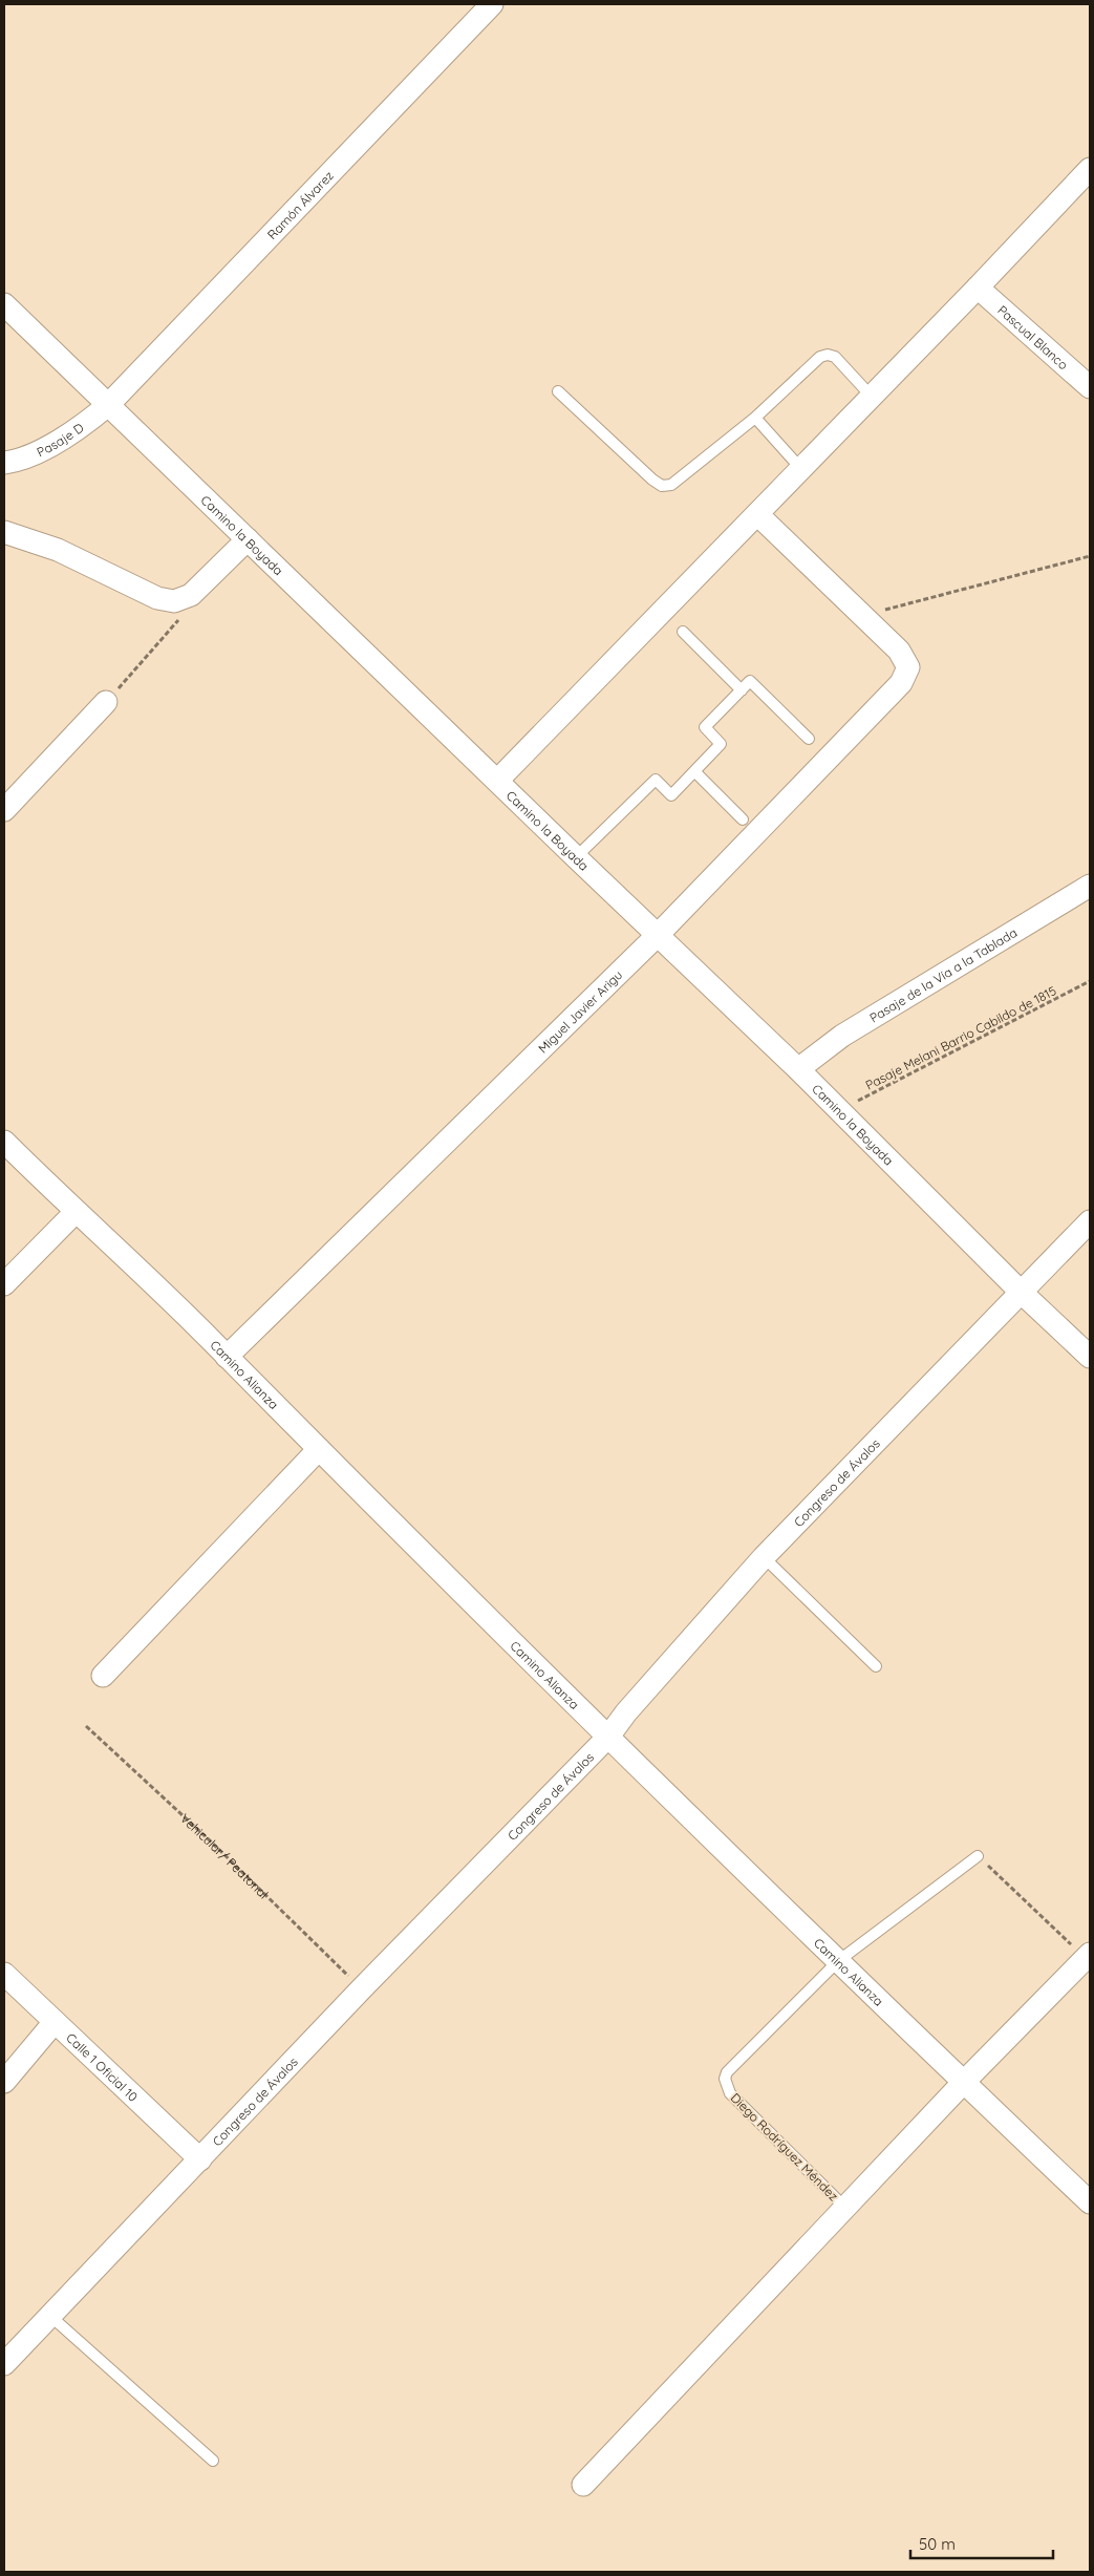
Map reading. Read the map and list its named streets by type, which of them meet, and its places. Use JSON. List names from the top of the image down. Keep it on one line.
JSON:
{"streets":{"street":["Ramón Álvarez","Pascual Blanco","Pasaje D","Camino la Boyada","Pasaje de la Vía a la Tablada","Miguel Javier Arigu","Camino Alianza","Congreso de Ávalos","Calle 1 Oficial 10","Diego Rodríguez Méndez"],"path":["Pasaje Melani Barrio Cabildo de 1815","Vehicular/ Peatonal"]},"crossings":[["Ramón Álvarez","Pasaje D"],["Ramón Álvarez","Camino la Boyada"],["Pasaje D","Camino la Boyada"],["Camino la Boyada","Pasaje de la Vía a la Tablada"],["Camino la Boyada","Miguel Javier Arigu"],["Camino la Boyada","Pasaje Melani Barrio Cabildo de 1815"],["Camino la Boyada","Congreso de Ávalos"],["Miguel Javier Arigu","Camino Alianza"],["Camino Alianza","Congreso de Ávalos"],["Camino Alianza","Diego Rodríguez Méndez"],["Congreso de Ávalos","Vehicular/ Peatonal"],["Congreso de Ávalos","Calle 1 Oficial 10"]],"scale_bar":"50 m"}
